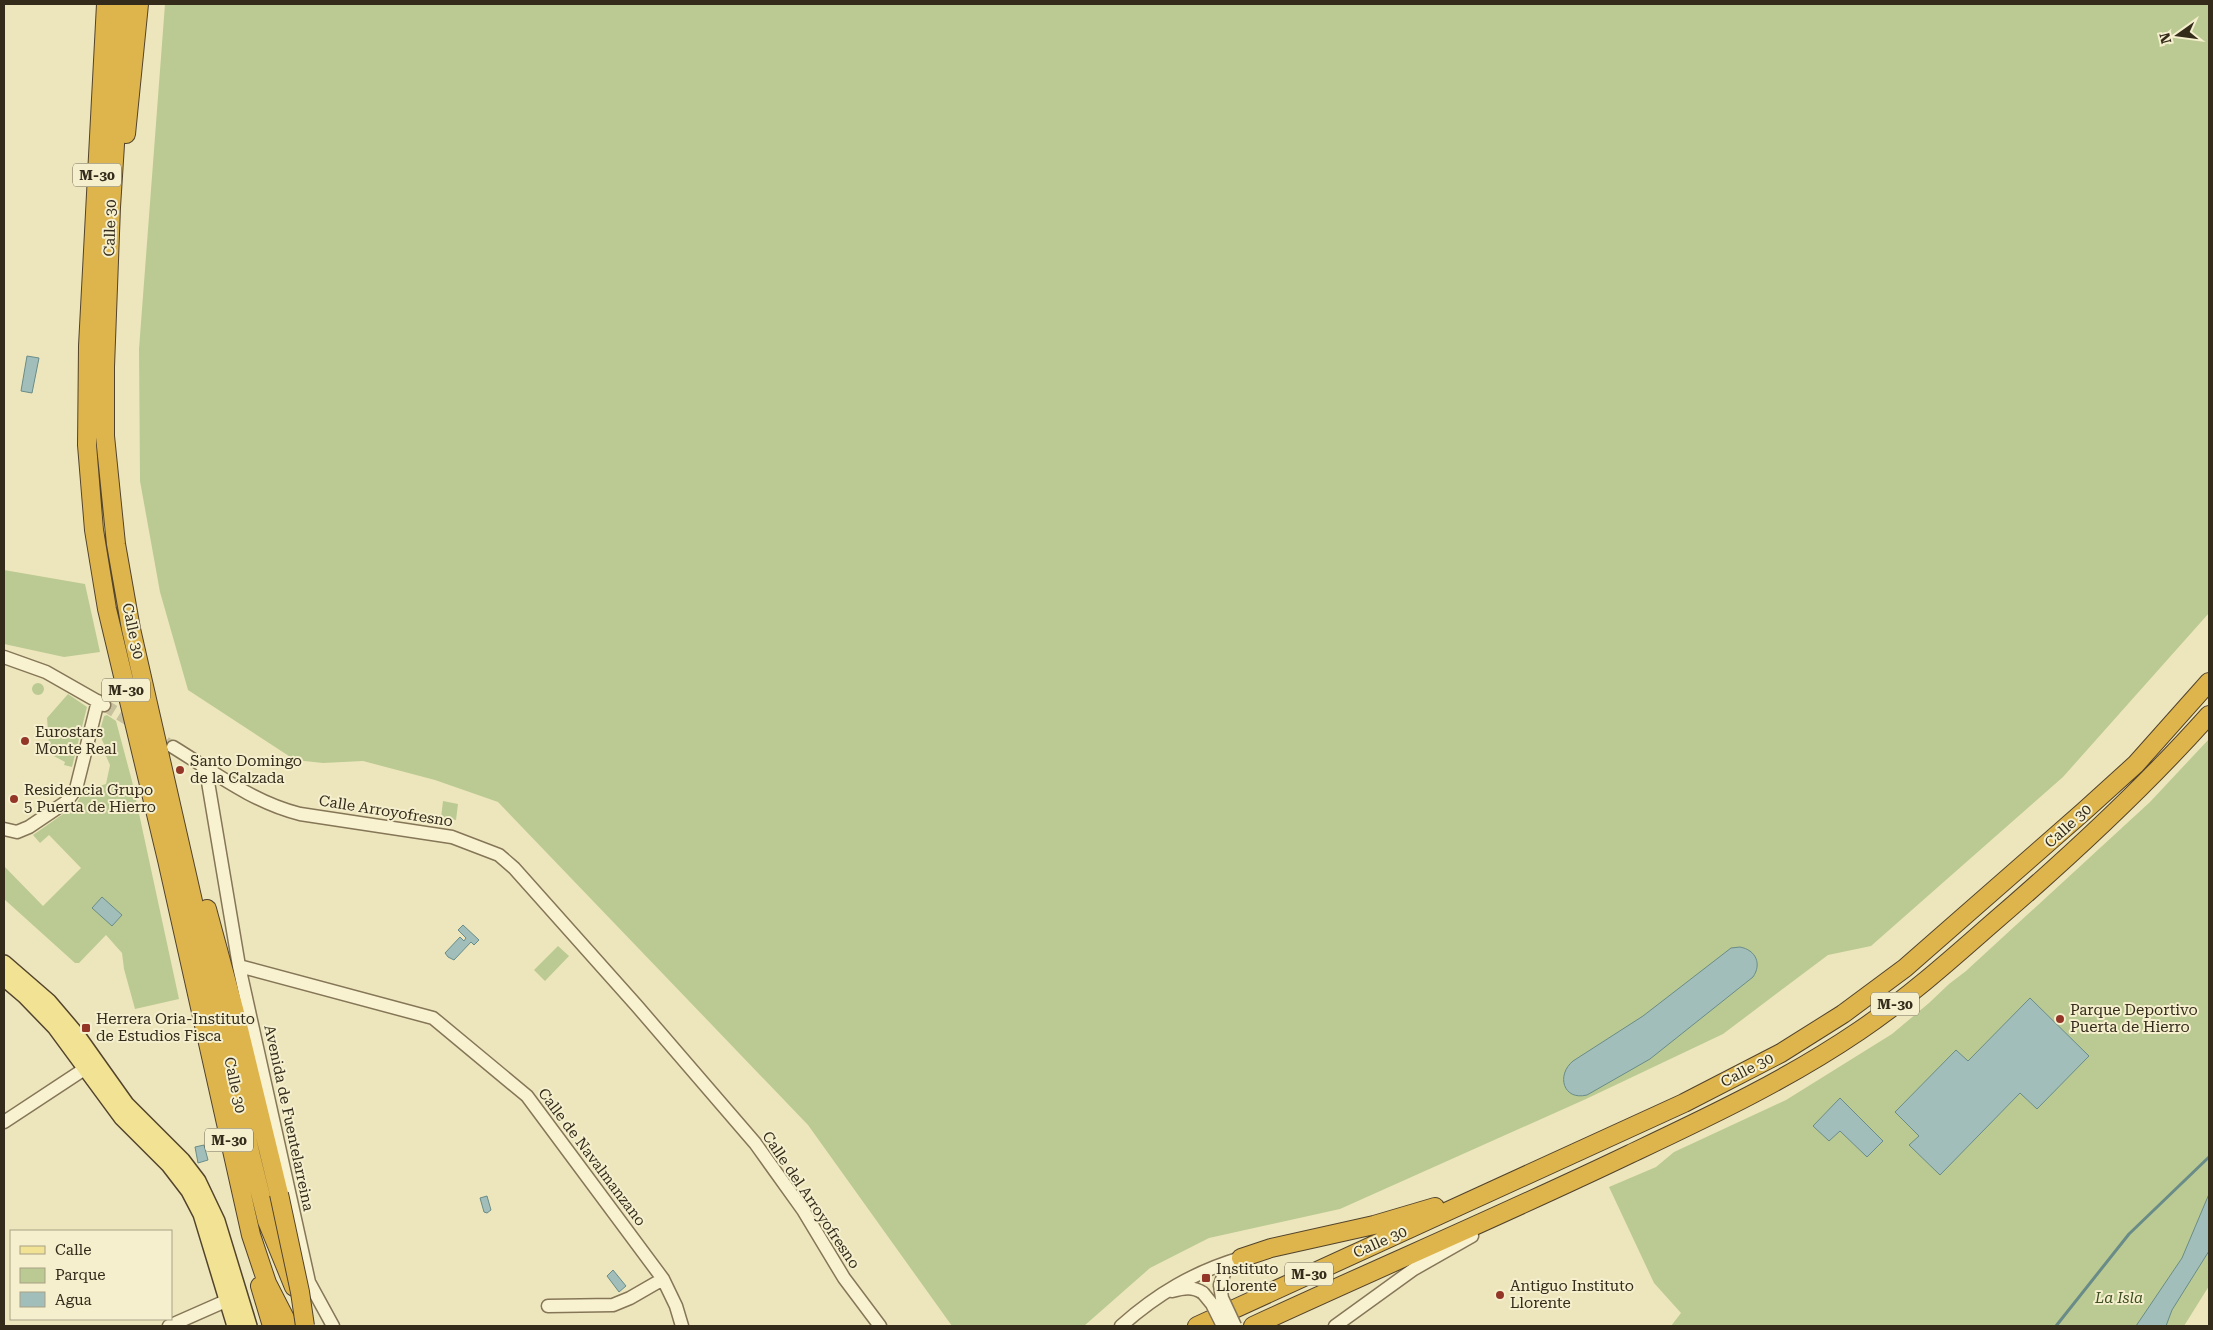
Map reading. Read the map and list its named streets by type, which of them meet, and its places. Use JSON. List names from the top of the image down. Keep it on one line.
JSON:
{"streets":{"highway":["M-30","Calle 30"],"street":["Calle Arroyofresno","Avenida de Fuentelarreina","Calle de Navalmanzano","Calle del Arroyofresno"]},"crossings":[["Calle 30","Calle Arroyofresno"],["Calle Arroyofresno","Avenida de Fuentelarreina"],["Calle Arroyofresno","Calle del Arroyofresno"],["Avenida de Fuentelarreina","Calle de Navalmanzano"]],"parks":["La Isla"],"places":{"other":["Eurostars Monte Real","Santo Domingo de la Calzada","Residencia Grupo 5 Puerta de Hierro","Parque Deportivo Puerta de Hierro","Antiguo Instituto Llorente"],"transit":["Herrera Oria-Instituto de Estudios Fisca","Instituto Llorente"]},"legend":["Calle","Parque","Agua"],"north":"left"}
